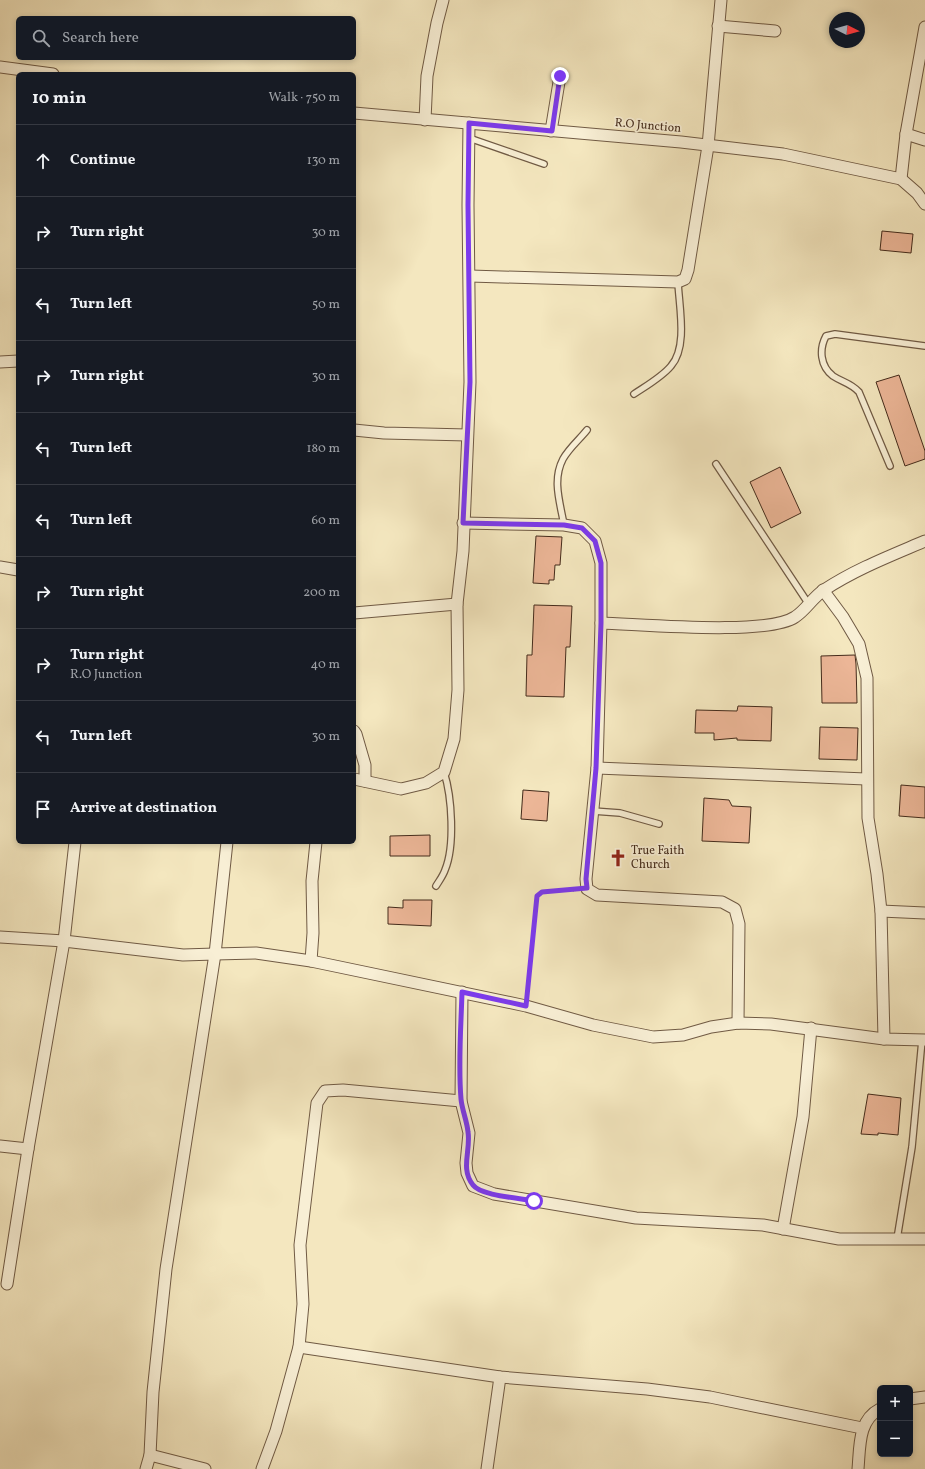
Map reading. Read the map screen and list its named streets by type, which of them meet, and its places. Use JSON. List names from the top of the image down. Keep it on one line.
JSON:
{"streets":{"street":["R.O Junction"]},"places":{"church":["True Faith Church"]},"north":"right","page":{"search":"Search here","heading":["10 min","Walk · 750 m"],"list":[["Continue","130 m"],["Turn right","30 m"],["Turn left","50 m"],["Turn right","30 m"],["Turn left","180 m"],["Turn left","60 m"],["Turn right","200 m"],["Turn right","R.O Junction","40 m"],["Turn left","30 m"],"Arrive at destination"],"map_buttons":["+","−"]}}
